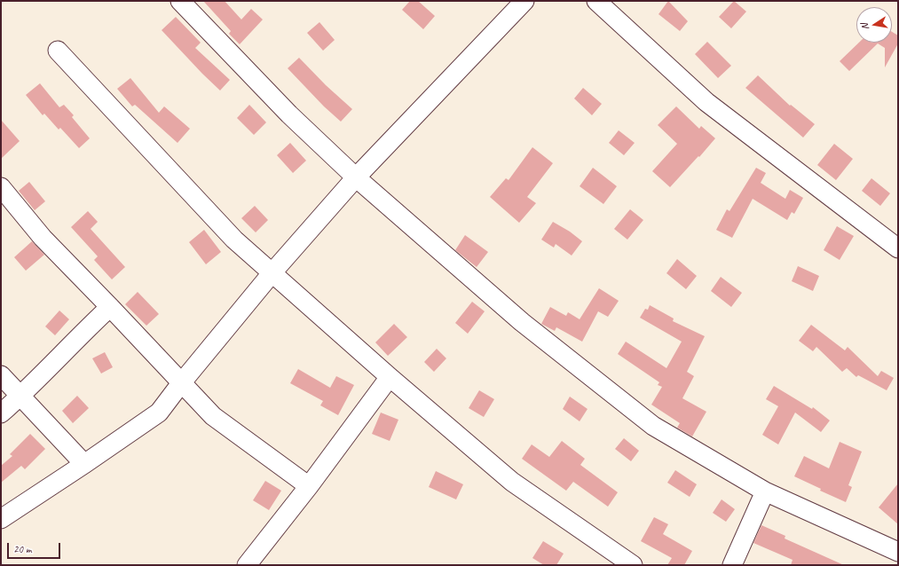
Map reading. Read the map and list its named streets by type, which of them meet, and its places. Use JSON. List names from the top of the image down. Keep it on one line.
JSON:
{"scale_bar":"20 m","north":"left"}
